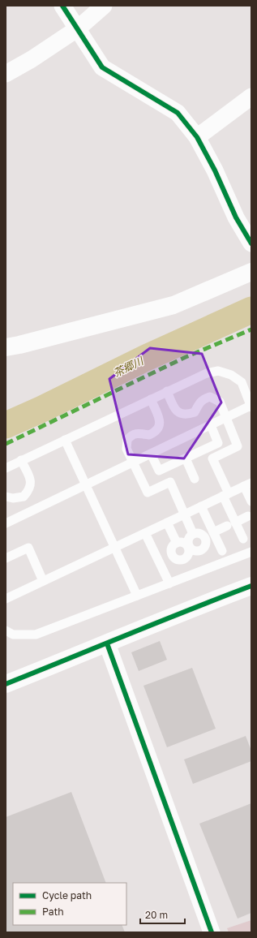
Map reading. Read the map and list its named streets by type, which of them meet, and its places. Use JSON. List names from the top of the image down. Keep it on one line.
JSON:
{"water":["茶郷川"],"legend":["Cycle path","Path"],"scale_bar":"20 m"}
